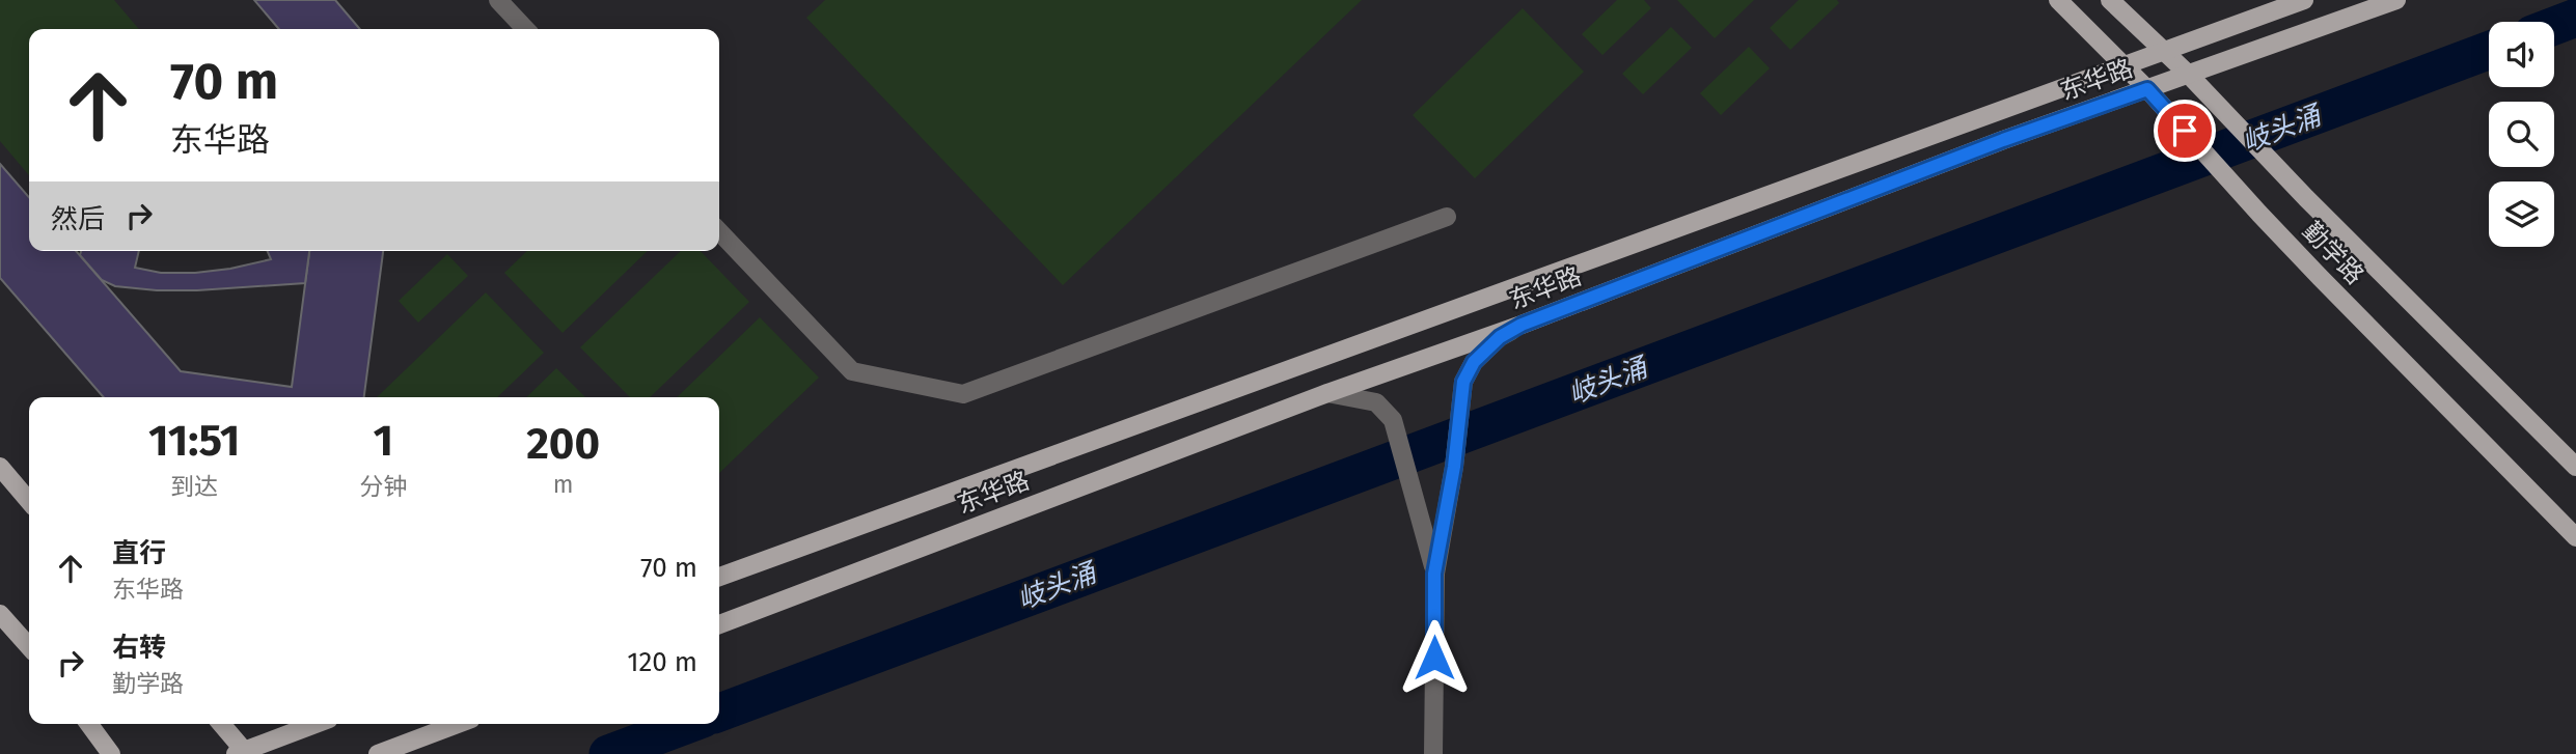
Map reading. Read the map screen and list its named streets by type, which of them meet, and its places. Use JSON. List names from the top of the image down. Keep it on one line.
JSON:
{"streets":{"main road":["东华路","勤学路"]},"crossings":[["东华路","勤学路"]],"water":["岐头涌"],"page":{"turn":["70 m","东华路"],"then":"然后","eta":["11:51","到达","1","分钟","200","m"],"list":[{"name":"直行","note":"东华路","value":"70 m"},{"name":"右转","note":"勤学路","value":"120 m"}]}}
